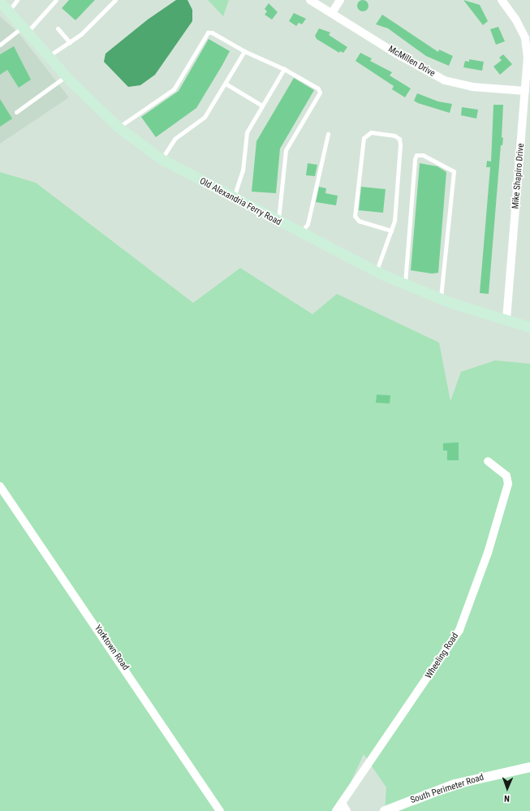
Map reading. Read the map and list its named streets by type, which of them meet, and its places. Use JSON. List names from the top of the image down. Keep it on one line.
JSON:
{"streets":{"main road":["Old Alexandria Ferry Road"],"street":["McMillen Drive","Mike Shapiro Drive","Yorktown Road","Wheeling Road","South Perimeter Road"]},"crossings":[["McMillen Drive","Mike Shapiro Drive"],["Mike Shapiro Drive","Old Alexandria Ferry Road"]],"north":"bottom"}
